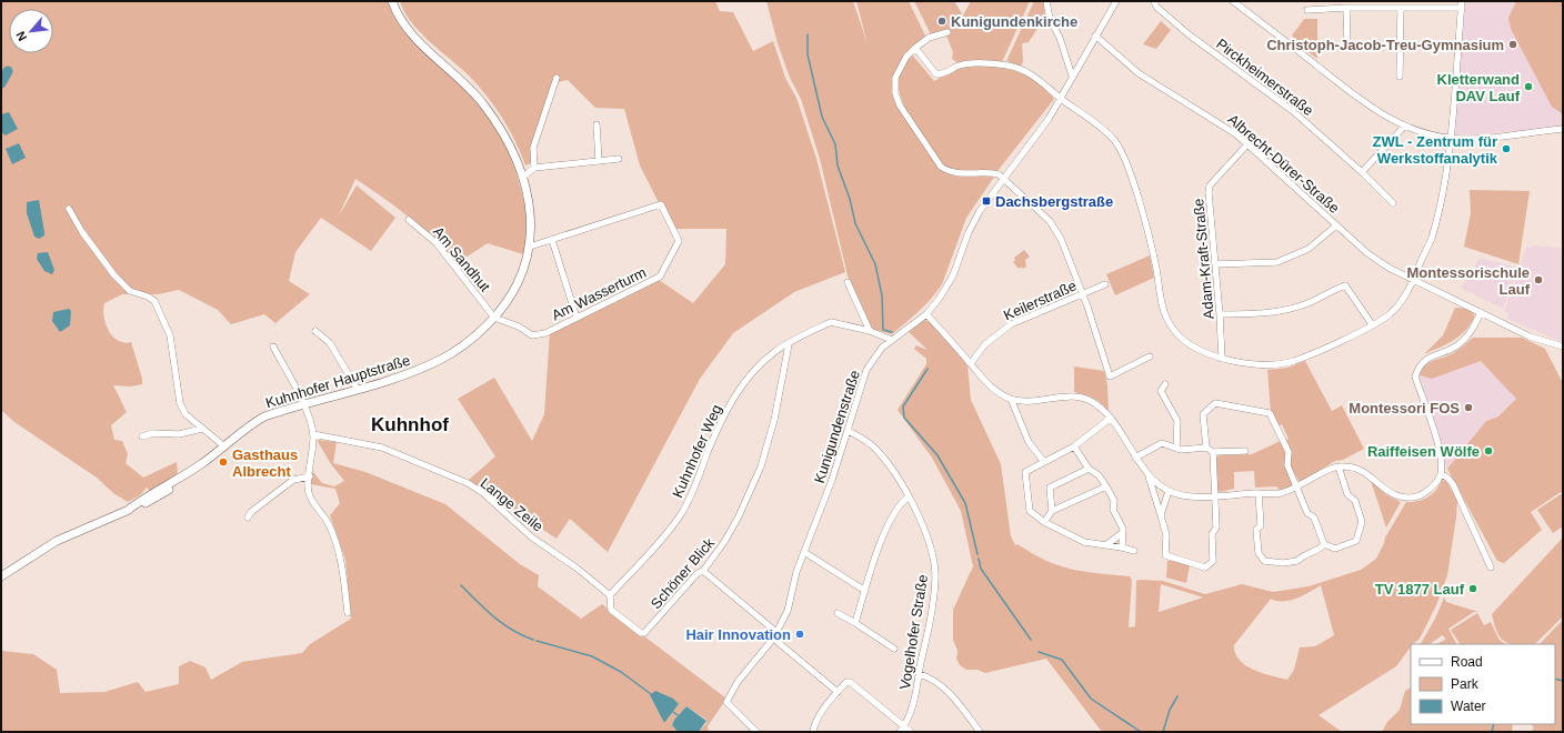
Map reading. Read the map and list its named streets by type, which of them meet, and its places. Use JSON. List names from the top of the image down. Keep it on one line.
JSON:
{"streets":{"street":["Pirckheimerstraße","Albrecht-Dürer-Straße","Am Sandhut","Adam-Kraft-Straße","Am Wasserturm","Keilerstraße","Kuhnhofer Hauptstraße","Kunigundenstraße","Kuhnhofer Weg","Lange Zeile","Schöner Blick","Vogelhofer Straße"]},"crossings":[["Albrecht-Dürer-Straße","Adam-Kraft-Straße"],["Albrecht-Dürer-Straße","Kunigundenstraße"],["Am Sandhut","Am Wasserturm"],["Am Sandhut","Kuhnhofer Hauptstraße"],["Am Wasserturm","Kuhnhofer Hauptstraße"],["Kunigundenstraße","Kuhnhofer Weg"],["Kunigundenstraße","Vogelhofer Straße"],["Kuhnhofer Weg","Lange Zeile"],["Kuhnhofer Weg","Schöner Blick"],["Lange Zeile","Schöner Blick"]],"districts":["Kuhnhof"],"places":{"other":["Kunigundenkirche","Christoph-Jacob-Treu-Gymnasium","Kletterwand DAV Lauf","ZWL - Zentrum für Werkstoffanalytik","Montessorischule Lauf","Montessori FOS","Raiffeisen Wölfe","Gasthaus Albrecht","TV 1877 Lauf","Hair Innovation"],"transit":["Dachsbergstraße"]},"legend":["Road","Park","Water"],"north":"bottom left"}
